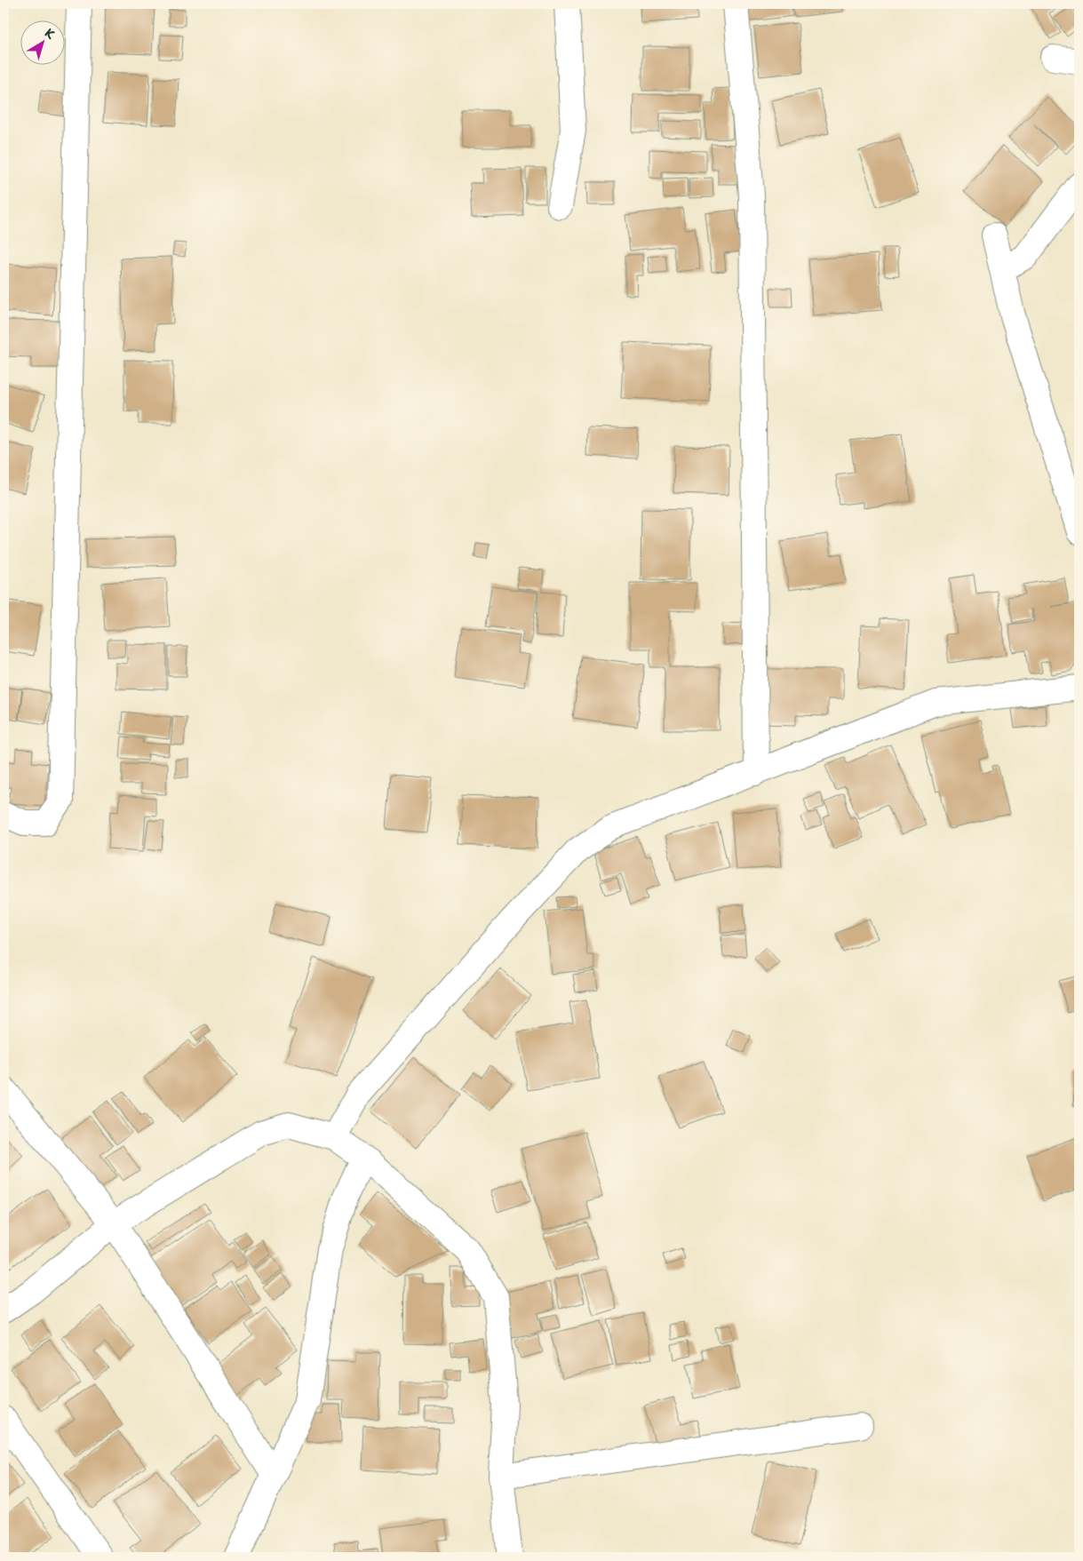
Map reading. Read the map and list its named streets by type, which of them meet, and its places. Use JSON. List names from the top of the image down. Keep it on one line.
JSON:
{"north":"top right"}
